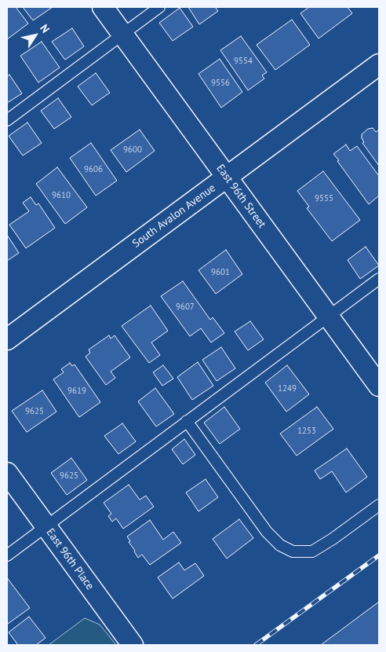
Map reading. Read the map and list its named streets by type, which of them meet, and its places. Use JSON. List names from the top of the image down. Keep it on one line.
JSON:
{"streets":{"street":["East 96th Street","South Avalon Avenue","East 96th Place"]},"crossings":[["East 96th Street","South Avalon Avenue"]],"house_numbers":["9554","9556","9600","9606","9610","9555","9601","9607","1249","9619","9625","1253","9625"],"north":"top right"}
